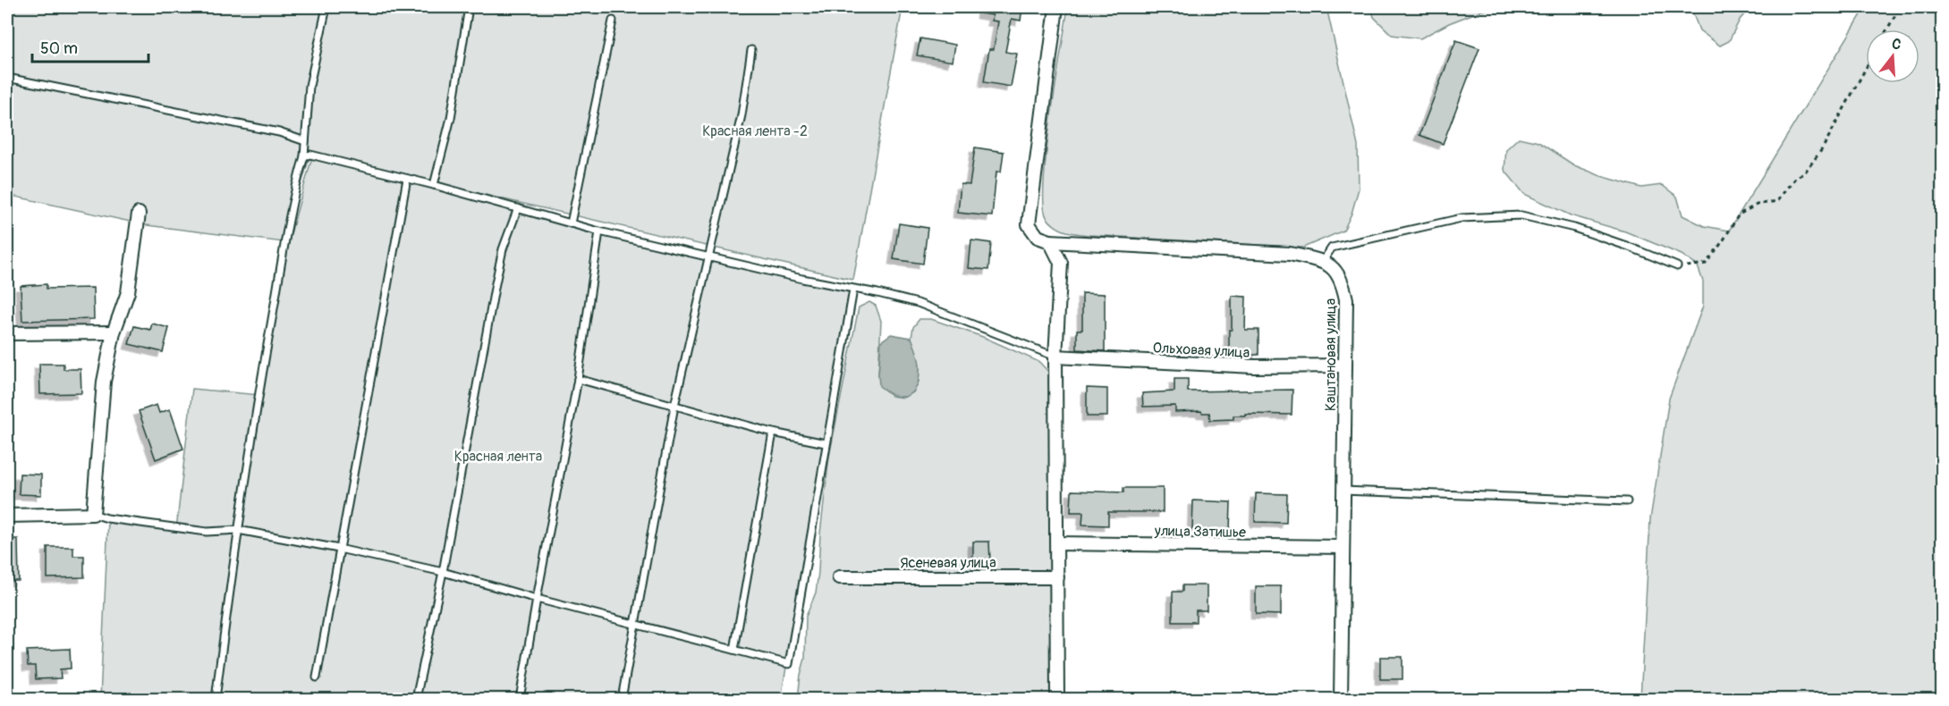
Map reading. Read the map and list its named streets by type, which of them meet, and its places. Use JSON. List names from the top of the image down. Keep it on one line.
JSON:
{"streets":{"street":["Ольховая улица","Каштановая улица","улица Затишье","Ясеневая улица"]},"crossings":[["Ольховая улица","Каштановая улица"],["Каштановая улица","улица Затишье"]],"parks":["Красная лента -2","Красная лента"],"scale_bar":"50 m","north":"top"}
